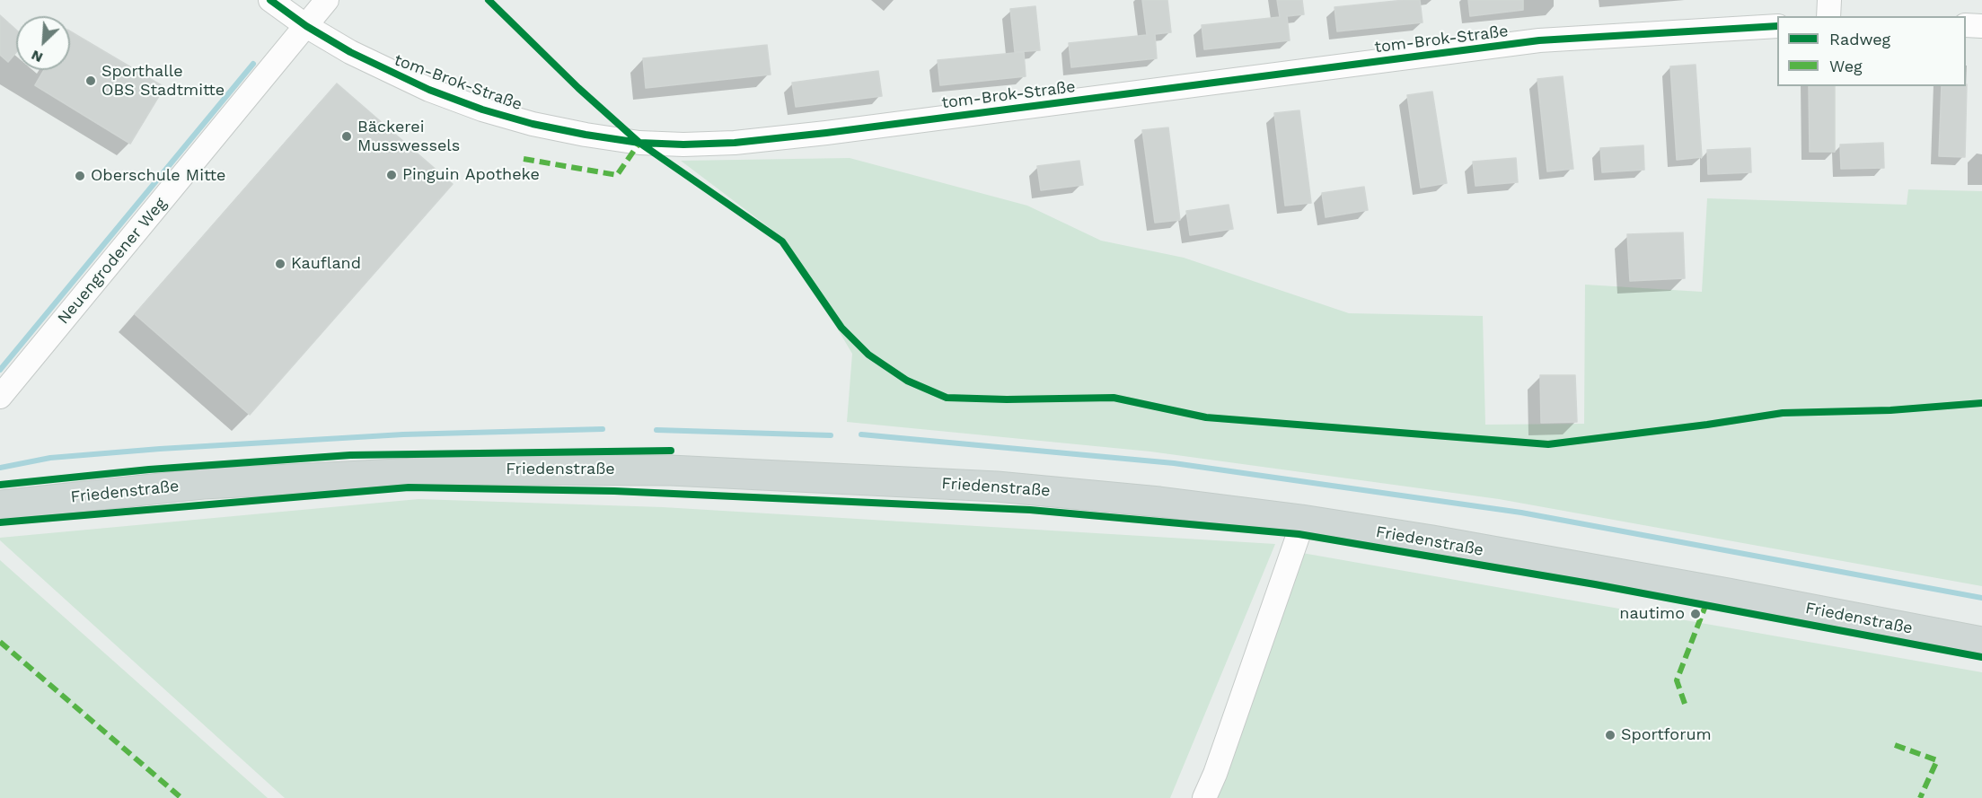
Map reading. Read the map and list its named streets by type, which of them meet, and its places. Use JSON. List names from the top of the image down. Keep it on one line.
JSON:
{"streets":{"main road":["Friedenstraße"],"street":["tom-Brok-Straße","Neuengrodener Weg"]},"crossings":[["tom-Brok-Straße","Neuengrodener Weg"]],"places":["Sporthalle OBS Stadtmitte","Bäckerei Musswessels","Pinguin Apotheke","Oberschule Mitte","Kaufland","nautimo","Sportforum"],"legend":["Radweg","Weg"],"north":"bottom left"}
